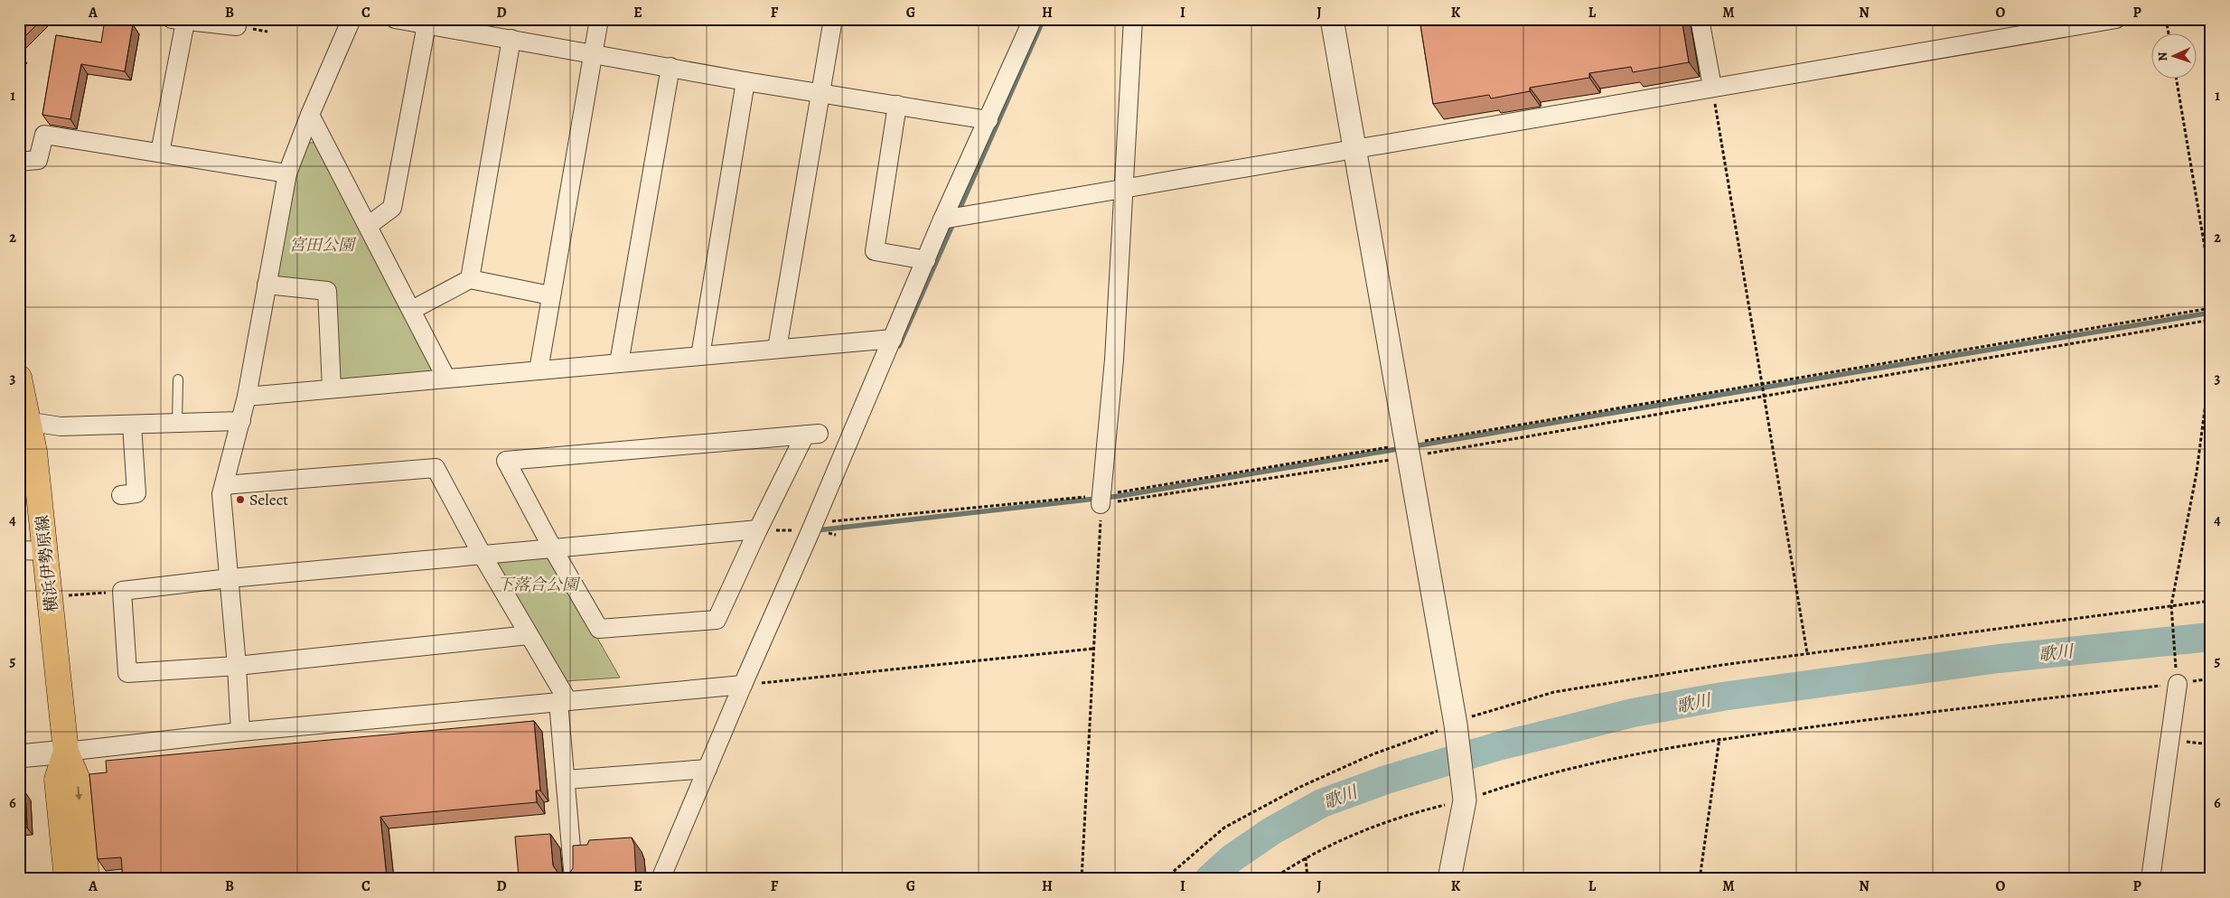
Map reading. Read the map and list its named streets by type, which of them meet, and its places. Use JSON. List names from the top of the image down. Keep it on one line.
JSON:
{"streets":{"main road":["横浜伊勢原線"]},"water":["歌川"],"parks":["宮田公園","下落合公園"],"places":["Select"],"north":"left","grid":{"columns":["A","B","C","D","E","F","G","H","I","J","K","L","M","N","O","P"],"rows":["1","2","3","4","5","6"]}}
